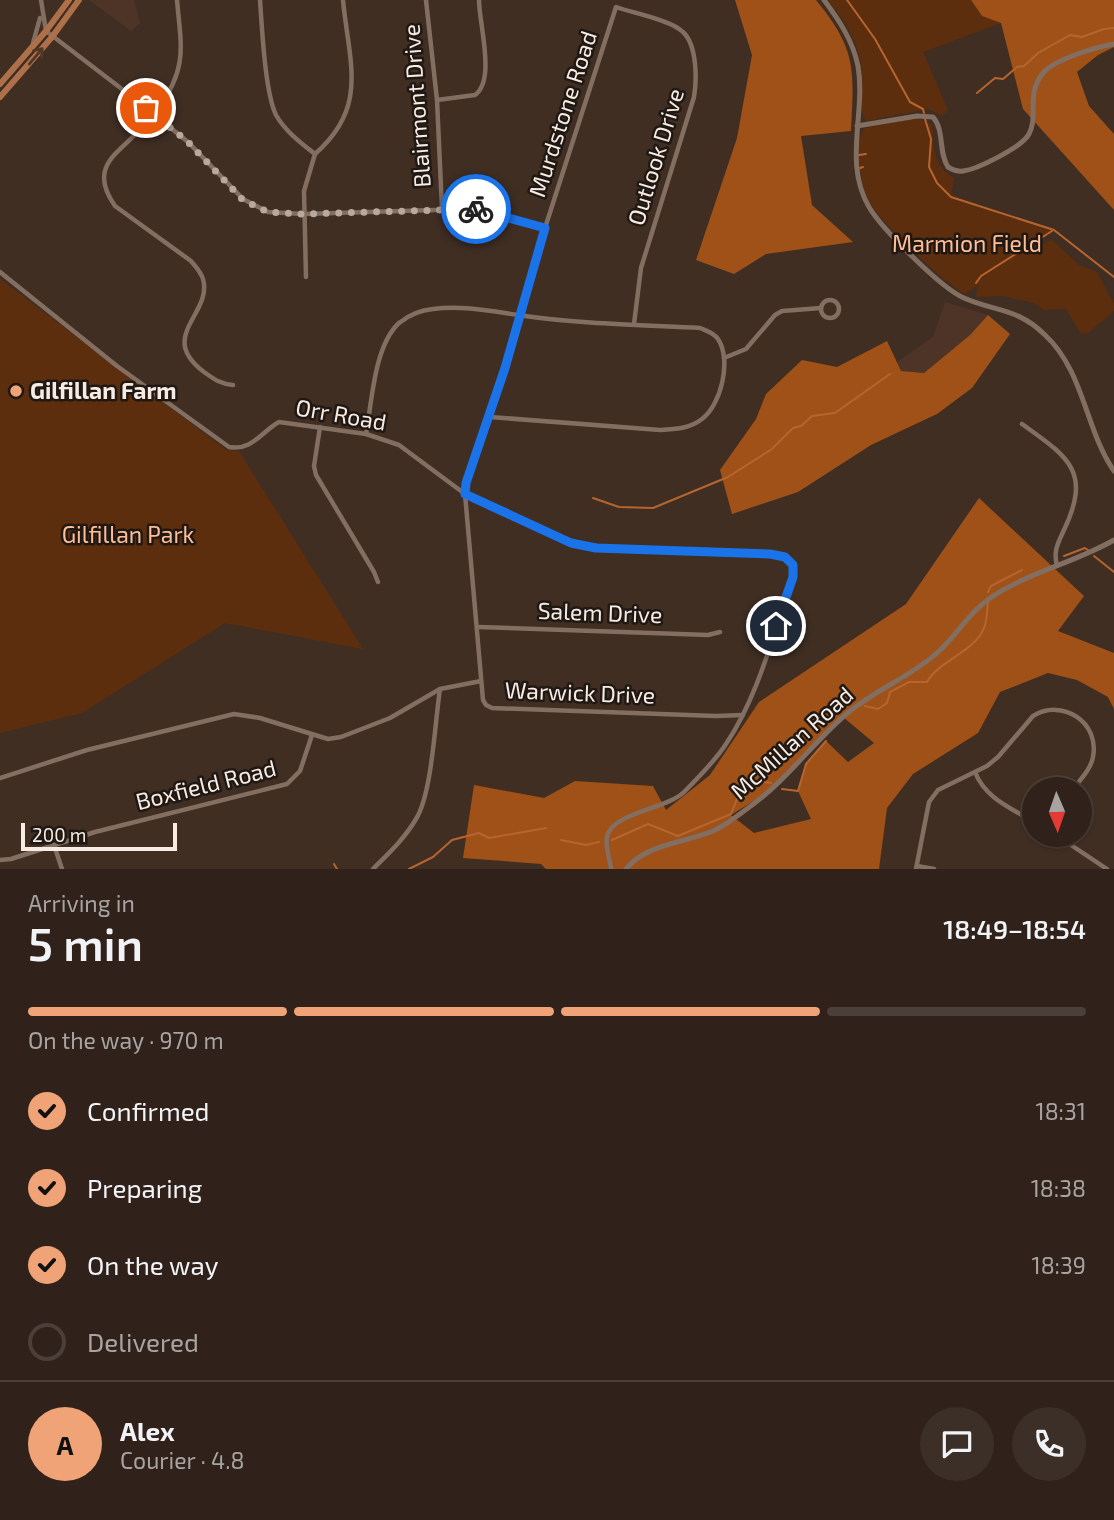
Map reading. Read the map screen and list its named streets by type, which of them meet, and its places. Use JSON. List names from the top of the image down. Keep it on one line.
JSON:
{"streets":{"street":["Blairmont Drive","Murdstone Road","Outlook Drive","Orr Road","Salem Drive","Warwick Drive","McMillan Road","Boxfield Road"]},"crossings":[["Murdstone Road","Outlook Drive"],["Murdstone Road","Orr Road"],["Murdstone Road","Salem Drive"],["Murdstone Road","Warwick Drive"],["Orr Road","Warwick Drive"],["Warwick Drive","Boxfield Road"]],"parks":["Marmion Field","Gilfillan Park"],"places":["Gilfillan Farm"],"scale_bar":"200 m","north":"bottom","page":{"scale":"200 m","heading":["5 min","Arriving in","18:49–18:54"],"panel":["Alex","Courier · 4.8"],"bar":"On the way · 970 m","list":[["Confirmed","18:31"],["Preparing","18:38"],["On the way","18:39"],"Delivered"],"round":"A"}}
